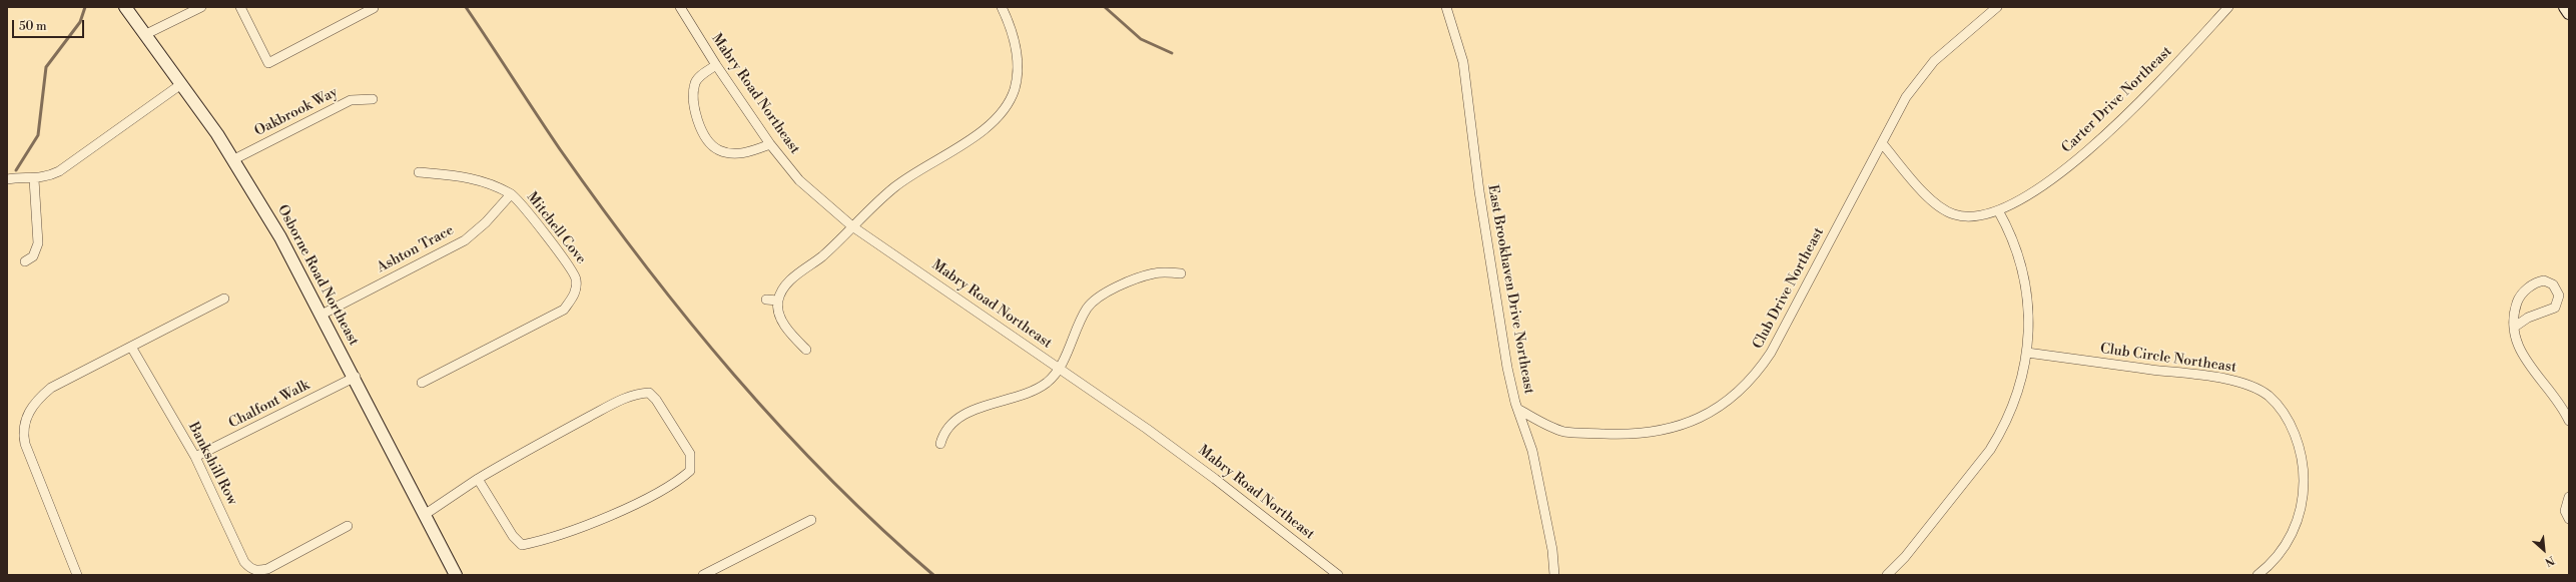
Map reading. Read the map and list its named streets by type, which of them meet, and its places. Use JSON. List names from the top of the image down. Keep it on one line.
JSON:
{"streets":{"street":["Mabry Road Northeast","Carter Drive Northeast","Oakbrook Way","Mitchell Cove","Ashton Trace","Osborne Road Northeast","Club Drive Northeast","East Brookhaven Drive Northeast","Club Circle Northeast","Chalfont Walk","Bankshill Row"]},"crossings":[["Carter Drive Northeast","Club Drive Northeast"],["Oakbrook Way","Osborne Road Northeast"],["Mitchell Cove","Ashton Trace"],["Ashton Trace","Osborne Road Northeast"],["Osborne Road Northeast","Chalfont Walk"],["Club Drive Northeast","East Brookhaven Drive Northeast"],["Chalfont Walk","Bankshill Row"]],"scale_bar":"50 m","north":"bottom right"}
